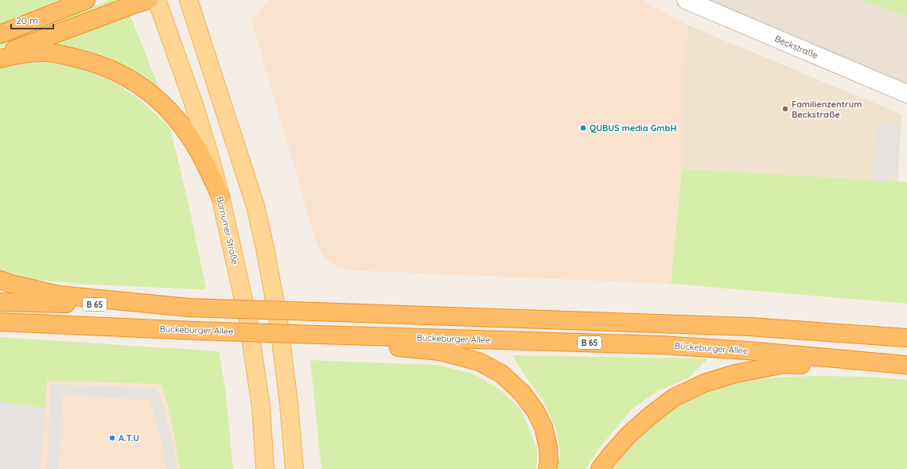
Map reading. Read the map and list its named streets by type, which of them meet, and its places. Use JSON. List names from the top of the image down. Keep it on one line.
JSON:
{"streets":{"highway":["B 65","Bückeburger Allee"],"main road":["Bornumer Straße"],"street":["Beckstraße"]},"places":["Familienzentrum Beckstraße","QUBUS media GmbH","A.T.U"],"scale_bar":"20 m"}
